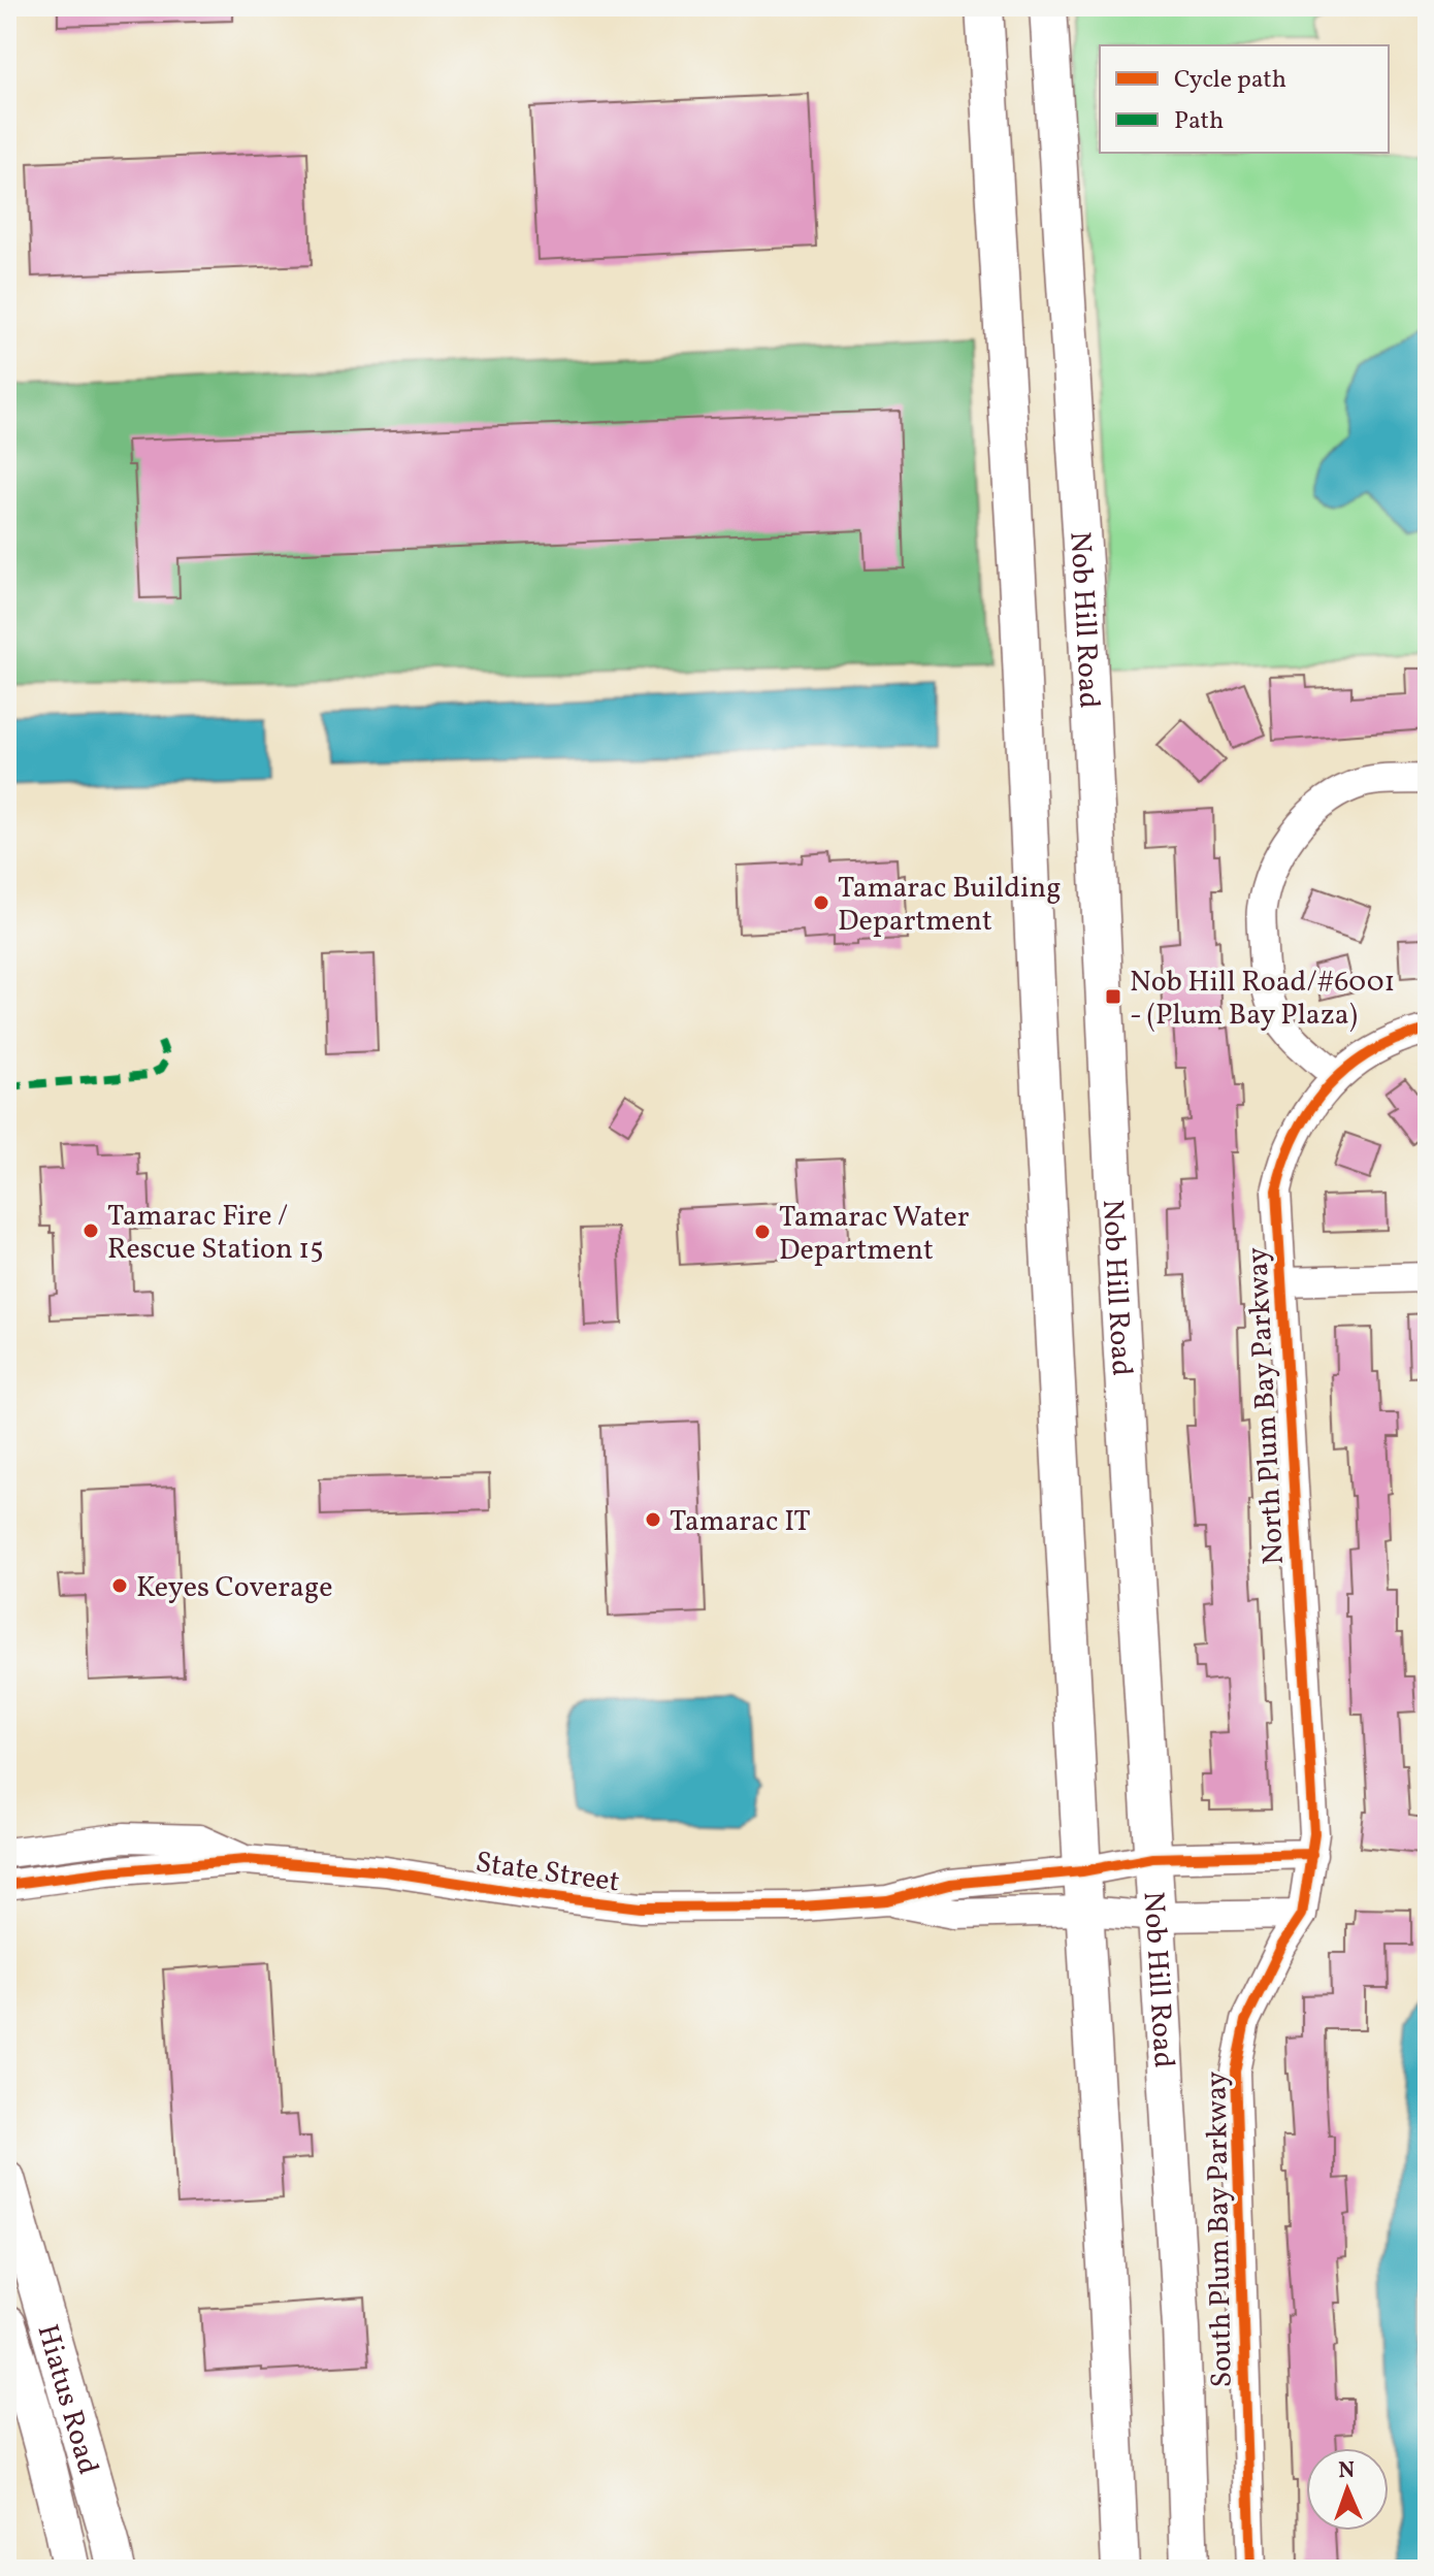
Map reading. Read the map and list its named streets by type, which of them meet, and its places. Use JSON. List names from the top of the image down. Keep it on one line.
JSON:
{"streets":{"main road":["Nob Hill Road","Hiatus Road"],"street":["North Plum Bay Parkway","State Street","South Plum Bay Parkway"]},"crossings":[["Nob Hill Road","State Street"],["North Plum Bay Parkway","State Street"],["North Plum Bay Parkway","South Plum Bay Parkway"],["State Street","South Plum Bay Parkway"]],"places":{"other":["Tamarac Building Department","Tamarac Fire / Rescue Station 15","Tamarac Water Department","Tamarac IT","Keyes Coverage"],"transit":["Nob Hill Road/#6001 - (Plum Bay Plaza)"]},"legend":["Cycle path","Path"],"north":"top"}
